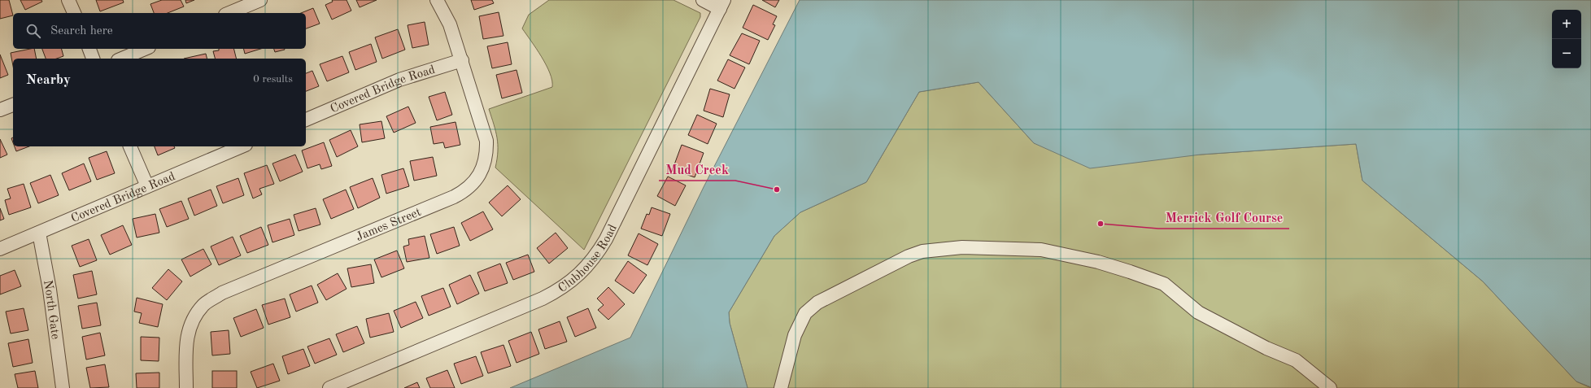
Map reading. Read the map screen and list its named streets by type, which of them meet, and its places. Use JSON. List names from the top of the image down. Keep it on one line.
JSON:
{"streets":{"street":["Covered Bridge Road","James Street","Clubhouse Road","North Gate"]},"crossings":[["Covered Bridge Road","James Street"],["Covered Bridge Road","North Gate"]],"places":["Mud Creek","Merrick Golf Course"],"page":{"map_buttons":["+","−"],"search":"Search here","heading":["Nearby","0 results"]}}
